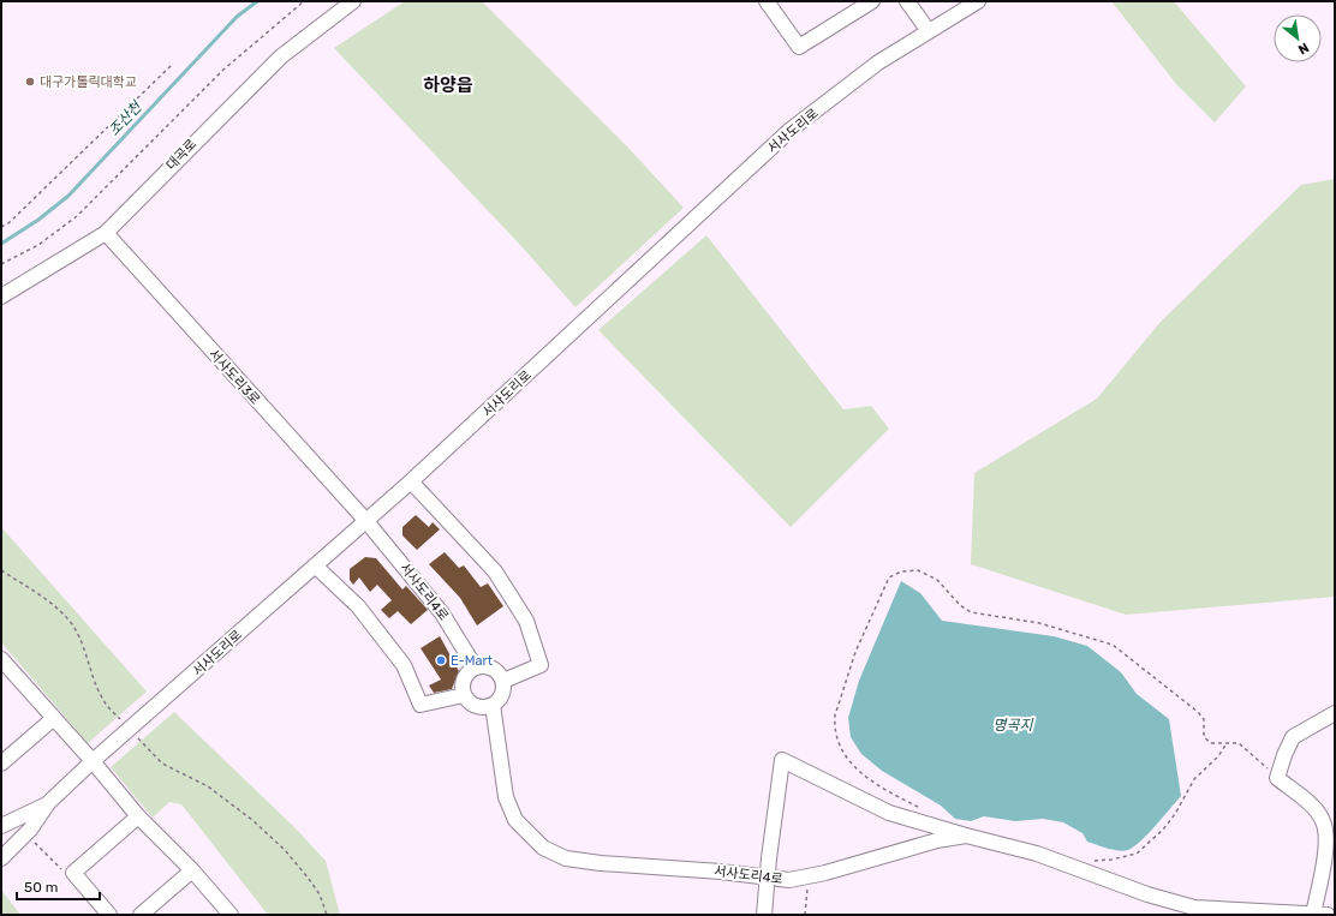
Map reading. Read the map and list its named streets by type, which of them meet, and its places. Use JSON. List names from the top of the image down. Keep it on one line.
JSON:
{"streets":{"street":["서사도리로","대곡로","서사도리3로","서사도리4로"]},"crossings":[["서사도리로","서사도리3로"],["서사도리로","서사도리4로"],["대곡로","서사도리3로"],["서사도리3로","서사도리4로"]],"districts":["하양읍"],"water":["조산천","명곡지"],"places":["대구가톨릭대학교","E-Mart"],"scale_bar":"50 m","north":"bottom right"}
